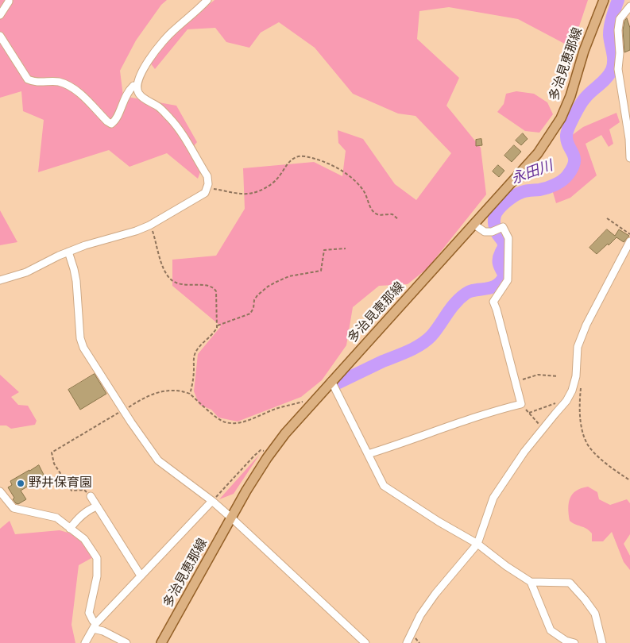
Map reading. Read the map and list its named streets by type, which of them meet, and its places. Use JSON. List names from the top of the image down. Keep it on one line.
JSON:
{"streets":{"main road":["多治見恵那線"]},"water":["永田川"],"places":["野井保育園"]}
